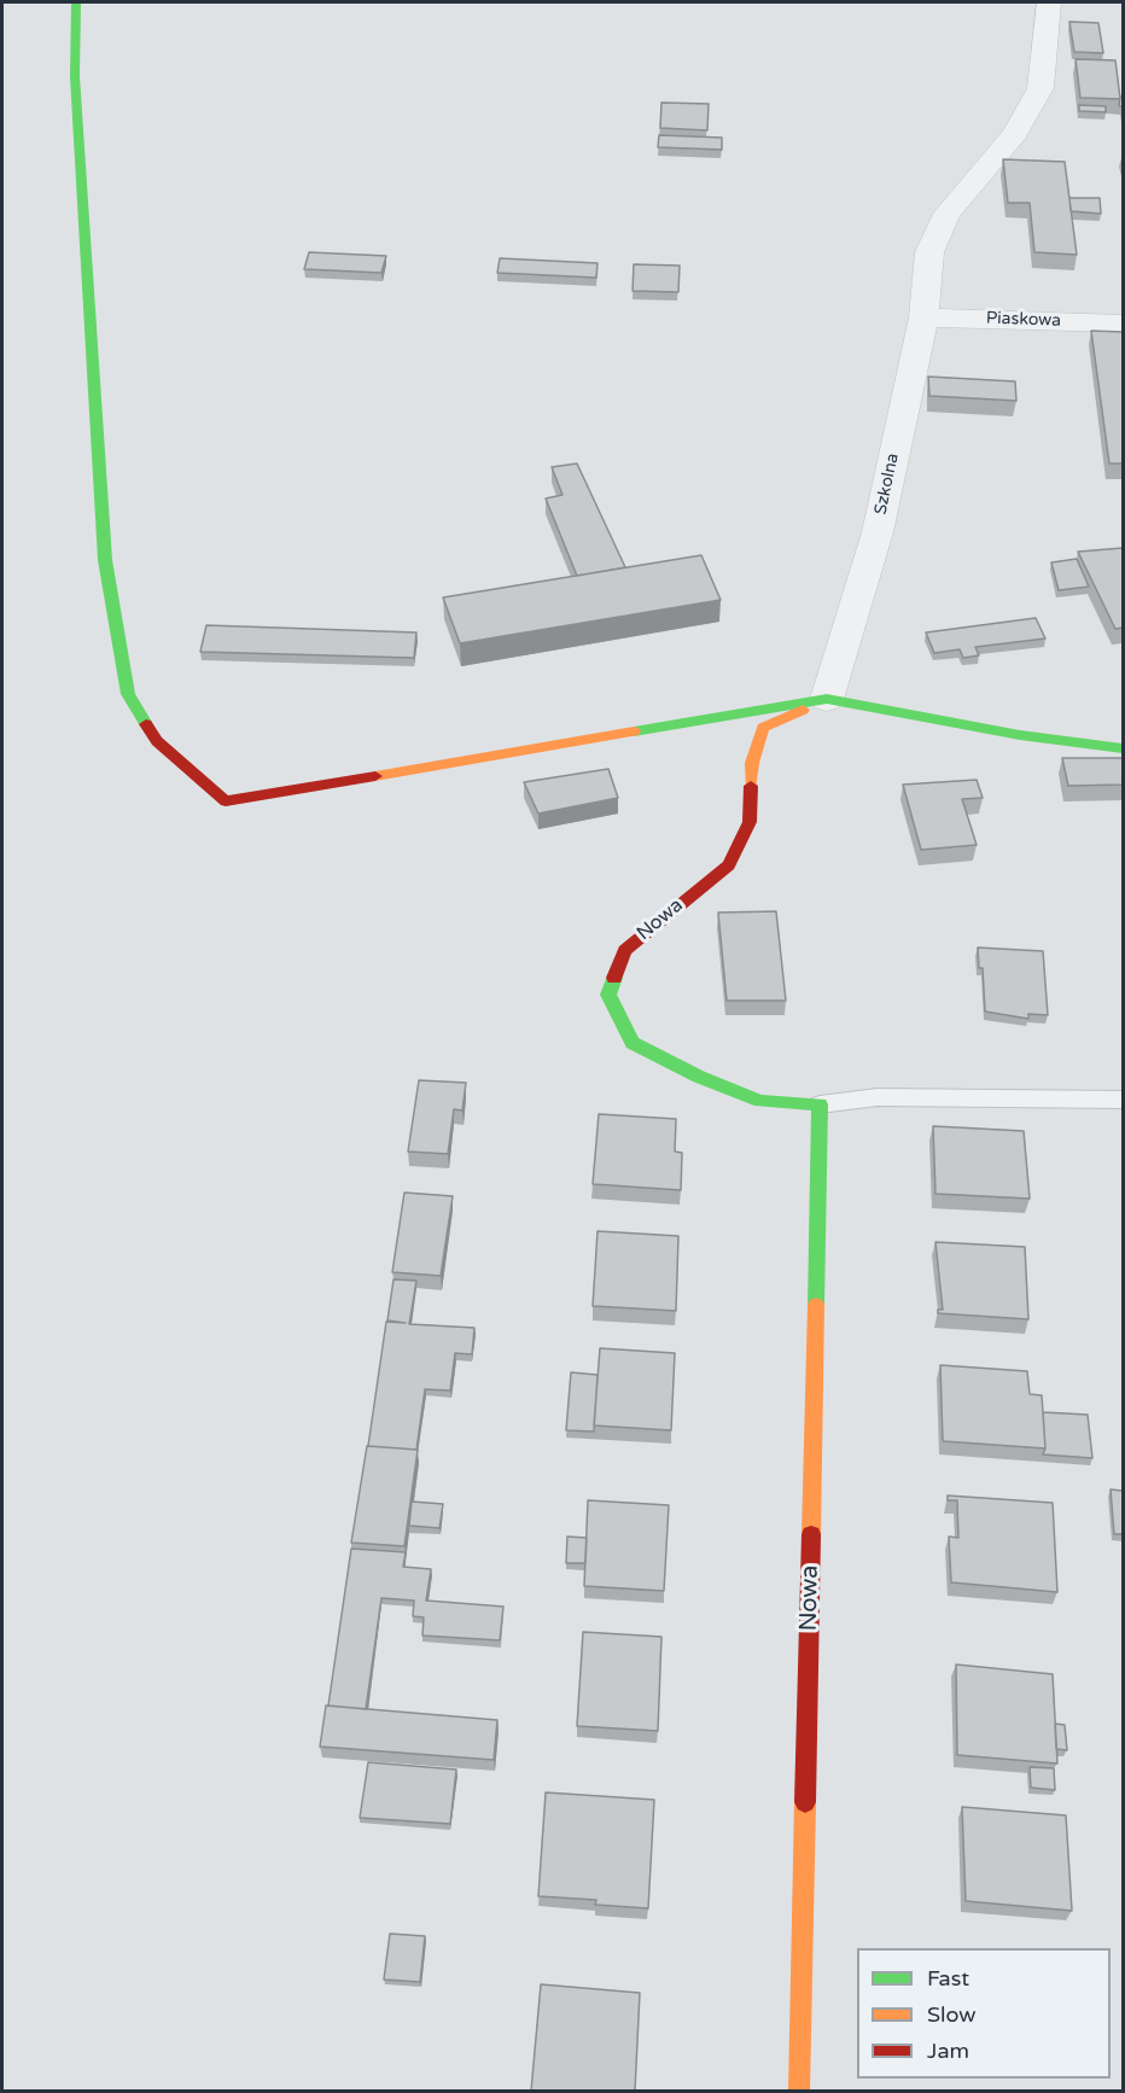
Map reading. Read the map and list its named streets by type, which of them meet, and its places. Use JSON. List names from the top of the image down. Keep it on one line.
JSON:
{"streets":{"street":["Piaskowa","Szkolna","Nowa"]},"crossings":[["Piaskowa","Szkolna"],["Szkolna","Nowa"]],"legend":["Fast","Slow","Jam"]}
